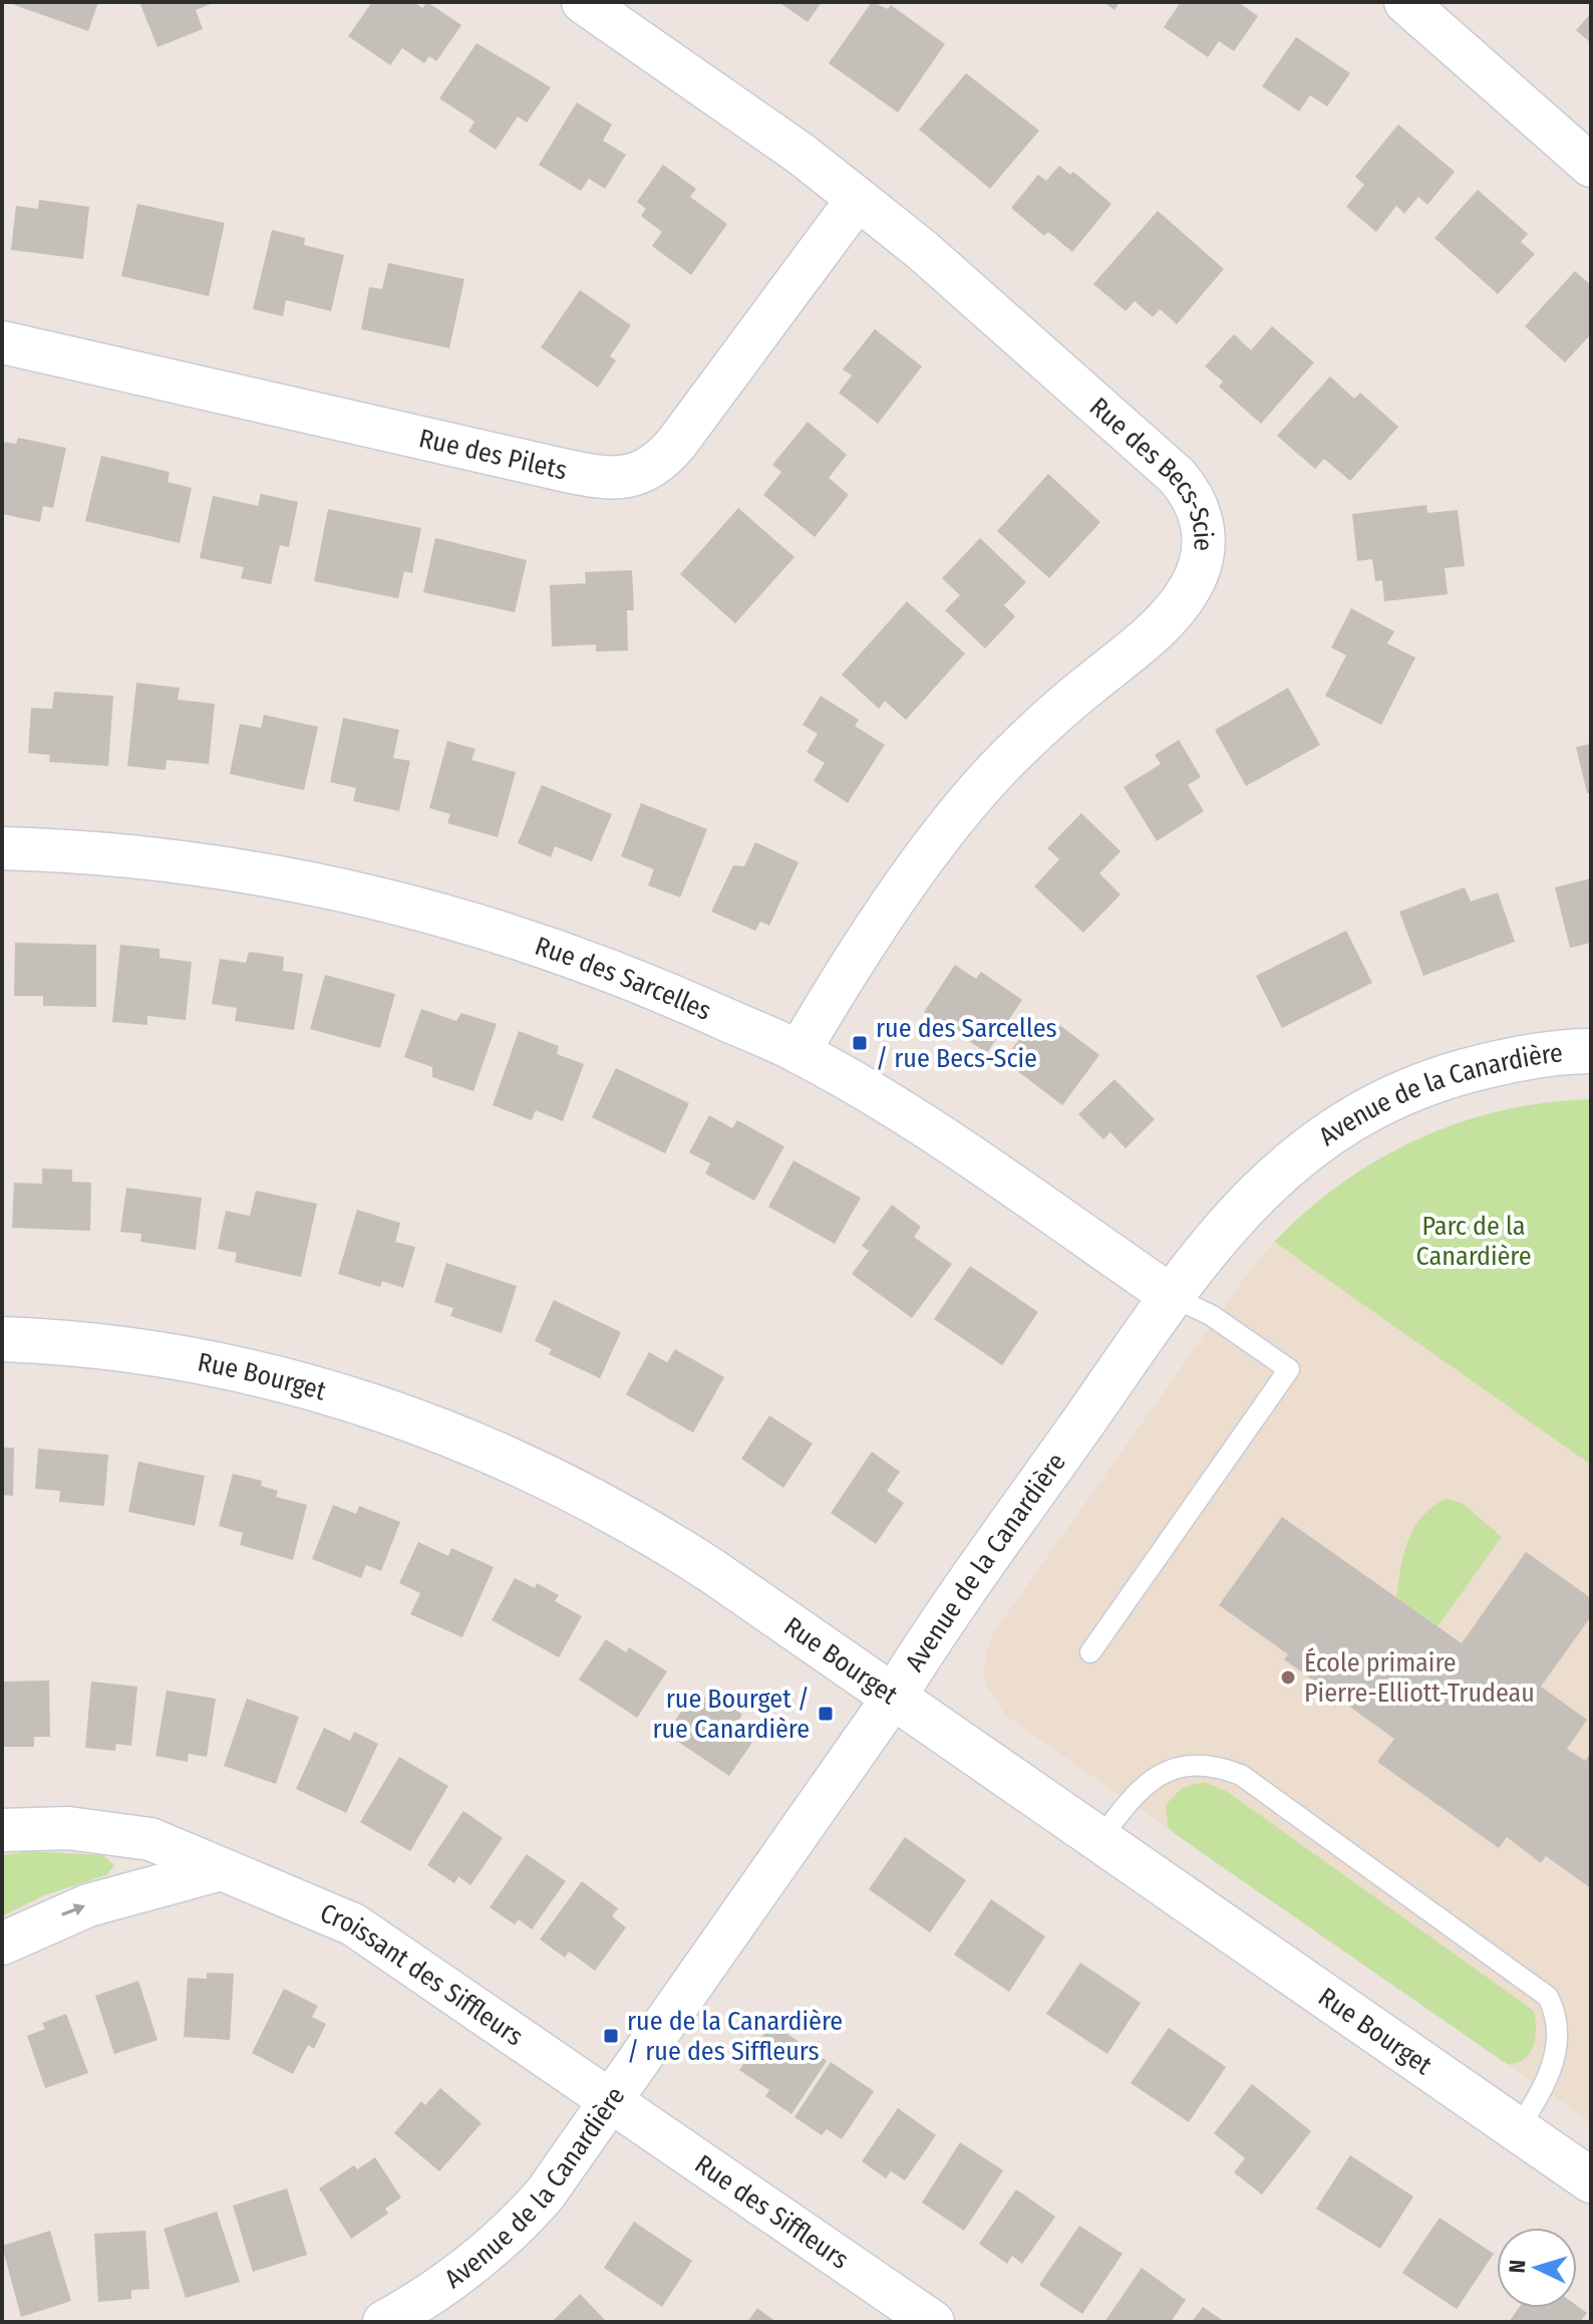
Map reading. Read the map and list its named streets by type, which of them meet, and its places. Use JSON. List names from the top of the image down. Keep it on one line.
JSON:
{"streets":{"street":["Rue des Pilets","Rue des Becs-Scie","Rue des Sarcelles","Avenue de la Canardière","Rue Bourget","Croissant des Siffleurs","Rue des Siffleurs"]},"crossings":[["Rue des Pilets","Rue des Becs-Scie"],["Rue des Becs-Scie","Rue des Sarcelles"],["Rue des Sarcelles","Avenue de la Canardière"],["Avenue de la Canardière","Rue Bourget"],["Avenue de la Canardière","Croissant des Siffleurs"],["Avenue de la Canardière","Rue des Siffleurs"],["Croissant des Siffleurs","Rue des Siffleurs"]],"parks":["Parc de la Canardière"],"places":{"transit":["rue des Sarcelles / rue Becs-Scie","rue Bourget / rue Canardière","rue de la Canardière / rue des Siffleurs"],"other":["École primaire Pierre-Elliott-Trudeau"]},"north":"left"}
